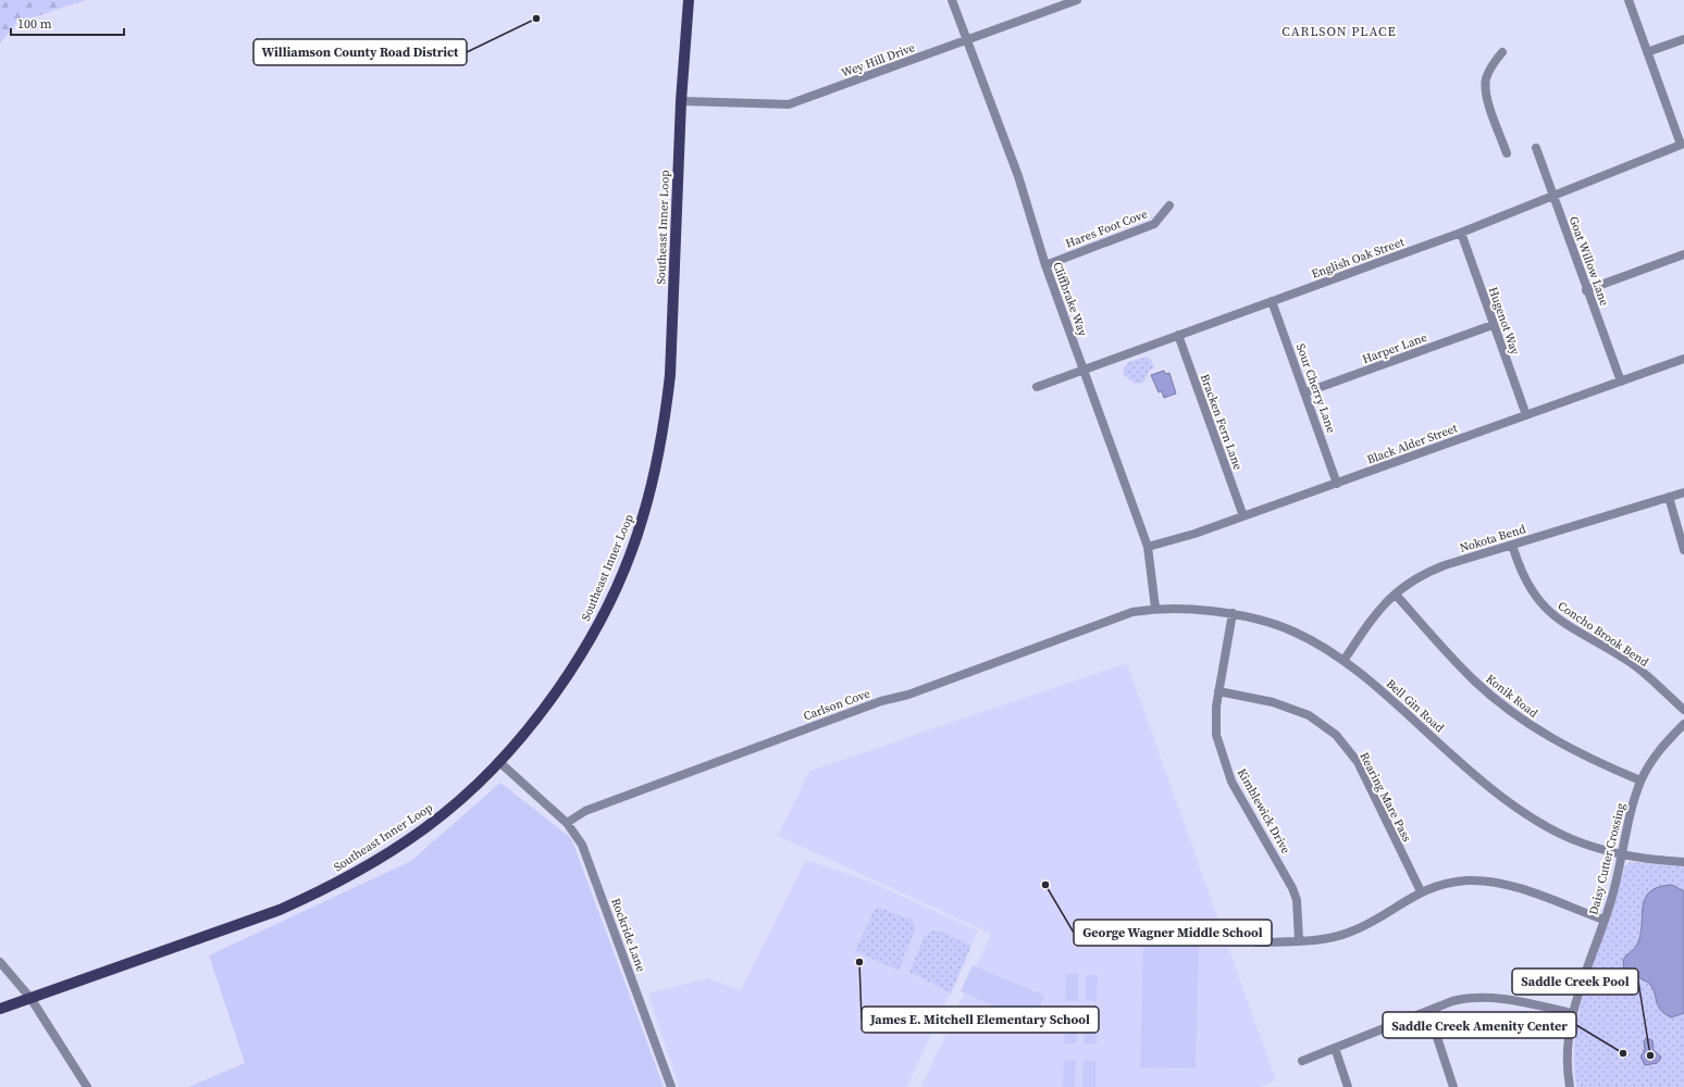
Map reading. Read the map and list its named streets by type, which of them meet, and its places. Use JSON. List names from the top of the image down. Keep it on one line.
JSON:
{"streets":{"main road":["Southeast Inner Loop"],"street":["Wey Hill Drive","Hares Foot Cove","English Oak Street","Goat Willow Lane","Cliffbrake Way","Hugenot Way","Harper Lane","Sour Cherry Lane","Bracken Fern Lane","Black Alder Street","Nokota Bend","Concho Brook Bend","Konik Road","Carlson Cove","Bell Gin Road","Rearing Mare Pass","Kimblewick Drive","Daisy Cutter Crossing","Rockride Lane"]},"crossings":[["Wey Hill Drive","Southeast Inner Loop"],["Wey Hill Drive","Cliffbrake Way"],["Southeast Inner Loop","Rockride Lane"],["Hares Foot Cove","Cliffbrake Way"],["English Oak Street","Goat Willow Lane"],["English Oak Street","Cliffbrake Way"],["English Oak Street","Hugenot Way"],["English Oak Street","Sour Cherry Lane"],["English Oak Street","Bracken Fern Lane"],["Goat Willow Lane","Black Alder Street"],["Cliffbrake Way","Black Alder Street"],["Cliffbrake Way","Bell Gin Road"],["Hugenot Way","Harper Lane"],["Hugenot Way","Black Alder Street"],["Harper Lane","Sour Cherry Lane"],["Sour Cherry Lane","Black Alder Street"],["Bracken Fern Lane","Black Alder Street"],["Nokota Bend","Concho Brook Bend"],["Nokota Bend","Konik Road"],["Nokota Bend","Bell Gin Road"],["Konik Road","Daisy Cutter Crossing"],["Carlson Cove","Bell Gin Road"],["Carlson Cove","Rockride Lane"],["Bell Gin Road","Kimblewick Drive"],["Bell Gin Road","Daisy Cutter Crossing"],["Rearing Mare Pass","Kimblewick Drive"]],"districts":["CARLSON PLACE"],"places":["Williamson County Road District","George Wagner Middle School","James E. Mitchell Elementary School","Saddle Creek Amenity Center","Saddle Creek Pool"],"scale_bar":"100 m"}
